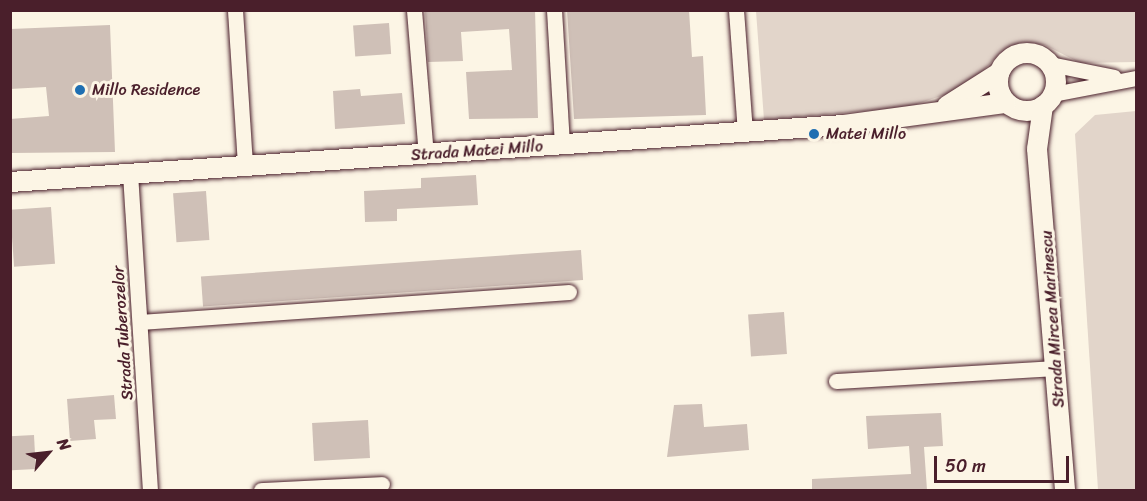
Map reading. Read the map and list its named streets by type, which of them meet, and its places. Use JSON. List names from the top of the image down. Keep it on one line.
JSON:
{"streets":{"street":["Strada Matei Millo","Strada Mircea Marinescu","Strada Tuberozelor"]},"crossings":[["Strada Matei Millo","Strada Mircea Marinescu"],["Strada Matei Millo","Strada Tuberozelor"]],"places":["Millo Residence","Matei Millo"],"scale_bar":"50 m","north":"top right"}
